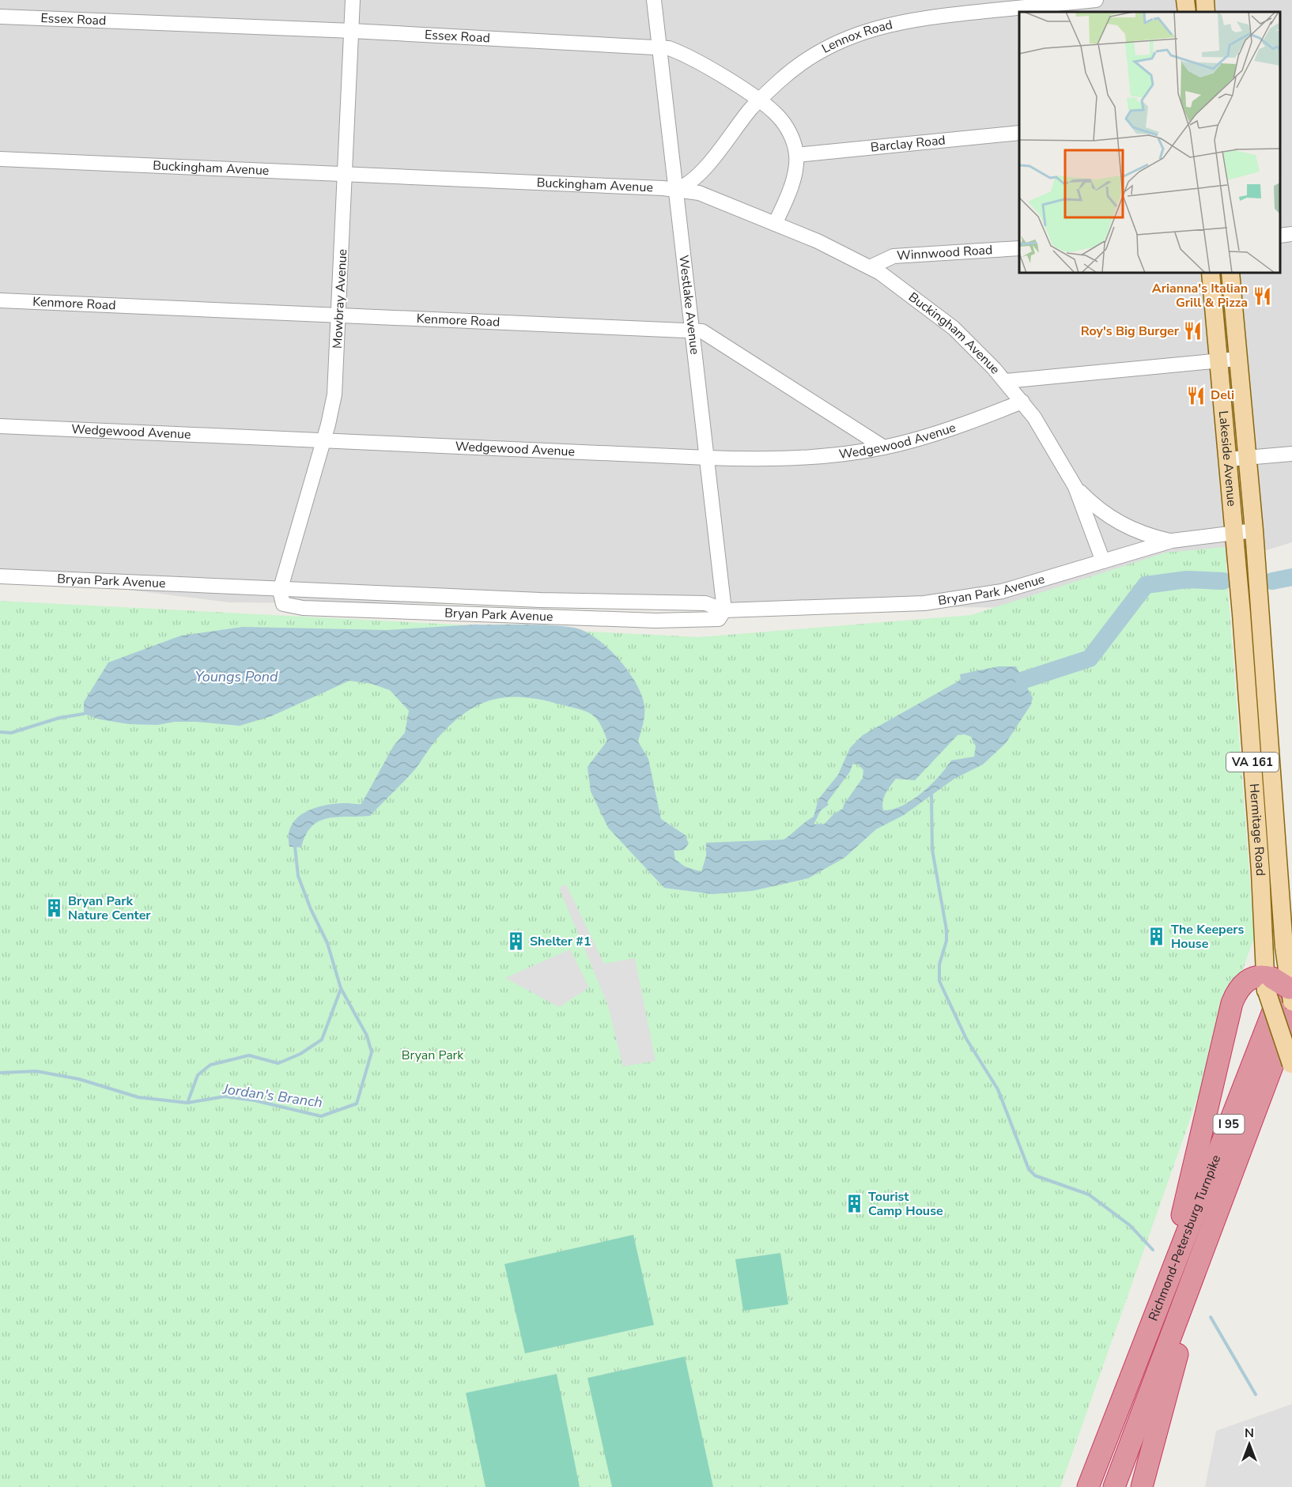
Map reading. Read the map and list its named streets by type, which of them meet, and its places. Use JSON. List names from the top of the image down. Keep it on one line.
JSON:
{"streets":{"highway":["I 95","Richmond-Petersburg Turnpike"],"main road":["Lakeside Avenue","VA 161","Hermitage Road"],"street":["Essex Road","Lennox Road","Barclay Road","Buckingham Avenue","Winnwood Road","Mowbray Avenue","Kenmore Road","Westlake Avenue","Wedgewood Avenue","Bryan Park Avenue"]},"crossings":[["Essex Road","Lennox Road"],["Essex Road","Barclay Road"],["Essex Road","Mowbray Avenue"],["Essex Road","Westlake Avenue"],["Lennox Road","Buckingham Avenue"],["Lennox Road","Westlake Avenue"],["Buckingham Avenue","Winnwood Road"],["Buckingham Avenue","Mowbray Avenue"],["Buckingham Avenue","Westlake Avenue"],["Buckingham Avenue","Wedgewood Avenue"],["Buckingham Avenue","Bryan Park Avenue"],["Mowbray Avenue","Kenmore Road"],["Mowbray Avenue","Wedgewood Avenue"],["Mowbray Avenue","Bryan Park Avenue"],["Kenmore Road","Westlake Avenue"],["Kenmore Road","Wedgewood Avenue"],["Westlake Avenue","Wedgewood Avenue"],["Westlake Avenue","Bryan Park Avenue"],["Lakeside Avenue","Bryan Park Avenue"],["Lakeside Avenue","Hermitage Road"],["Bryan Park Avenue","Hermitage Road"],["Hermitage Road","Richmond-Petersburg Turnpike"]],"water":["Youngs Pond","Jordan's Branch"],"parks":["Bryan Park"],"places":{"restaurant":["Arianna's Italian Grill & Pizza","Roy's Big Burger","Deli"],"building":["Bryan Park Nature Center","The Keepers House","Shelter #1","Tourist Camp House"]},"north":"top"}
